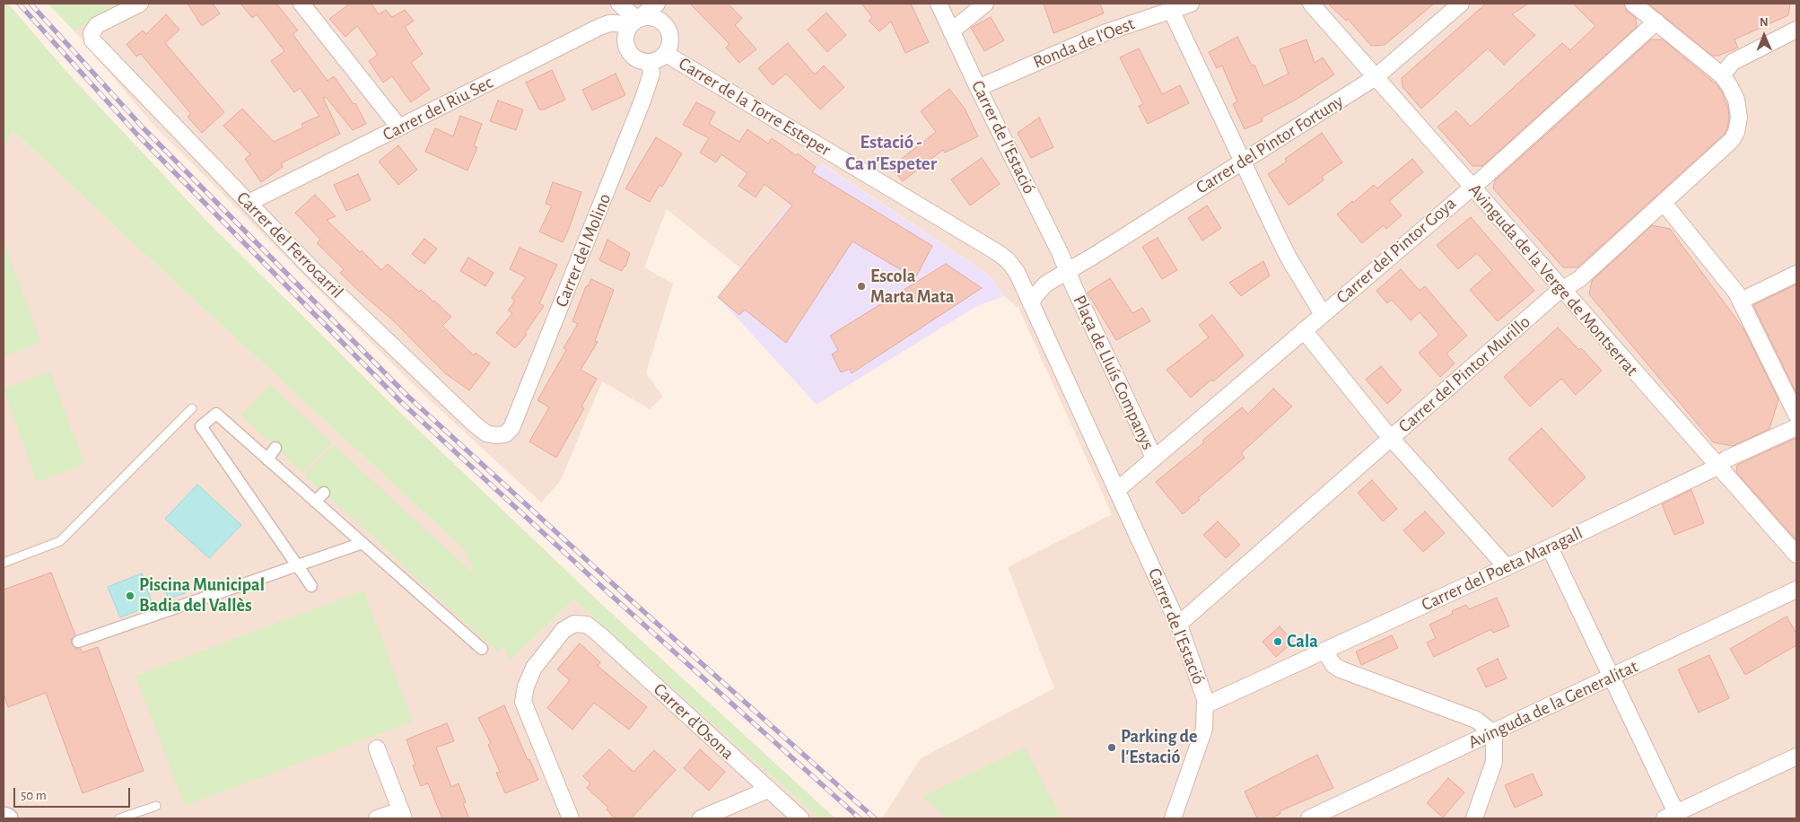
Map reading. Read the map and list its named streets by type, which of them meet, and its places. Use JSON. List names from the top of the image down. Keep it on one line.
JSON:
{"streets":{"street":["Ronda de l'Oest","Carrer de la Torre Esteper","Carrer del Riu Sec","Carrer de l'Estació","Carrer del Pintor Fortuny","Carrer del Ferrocarril","Carrer del Molino","Carrer del Pintor Goya","Avinguda de la Verge de Montserrat","Plaça de Lluís Companys","Carrer del Pintor Murillo","Carrer del Poeta Maragall","Avinguda de la Generalitat","Carrer d'Osona"]},"crossings":[["Ronda de l'Oest","Carrer de l'Estació"],["Carrer de la Torre Esteper","Carrer del Riu Sec"],["Carrer de la Torre Esteper","Carrer del Molino"],["Carrer de la Torre Esteper","Plaça de Lluís Companys"],["Carrer del Riu Sec","Carrer del Ferrocarril"],["Carrer del Riu Sec","Carrer del Molino"],["Carrer de l'Estació","Carrer del Pintor Fortuny"],["Carrer de l'Estació","Plaça de Lluís Companys"],["Carrer de l'Estació","Carrer del Pintor Murillo"],["Carrer de l'Estació","Carrer del Poeta Maragall"],["Carrer del Pintor Fortuny","Avinguda de la Verge de Montserrat"],["Carrer del Pintor Fortuny","Plaça de Lluís Companys"],["Carrer del Ferrocarril","Carrer del Molino"],["Carrer del Pintor Goya","Avinguda de la Verge de Montserrat"],["Carrer del Pintor Goya","Plaça de Lluís Companys"],["Avinguda de la Verge de Montserrat","Carrer del Pintor Murillo"],["Avinguda de la Verge de Montserrat","Carrer del Poeta Maragall"]],"districts":["Estació - Ca n'Espeter"],"places":["Escola Marta Mata","Piscina Municipal Badia del Vallès","Cala","Parking de l'Estació"],"scale_bar":"50 m","north":"top"}
